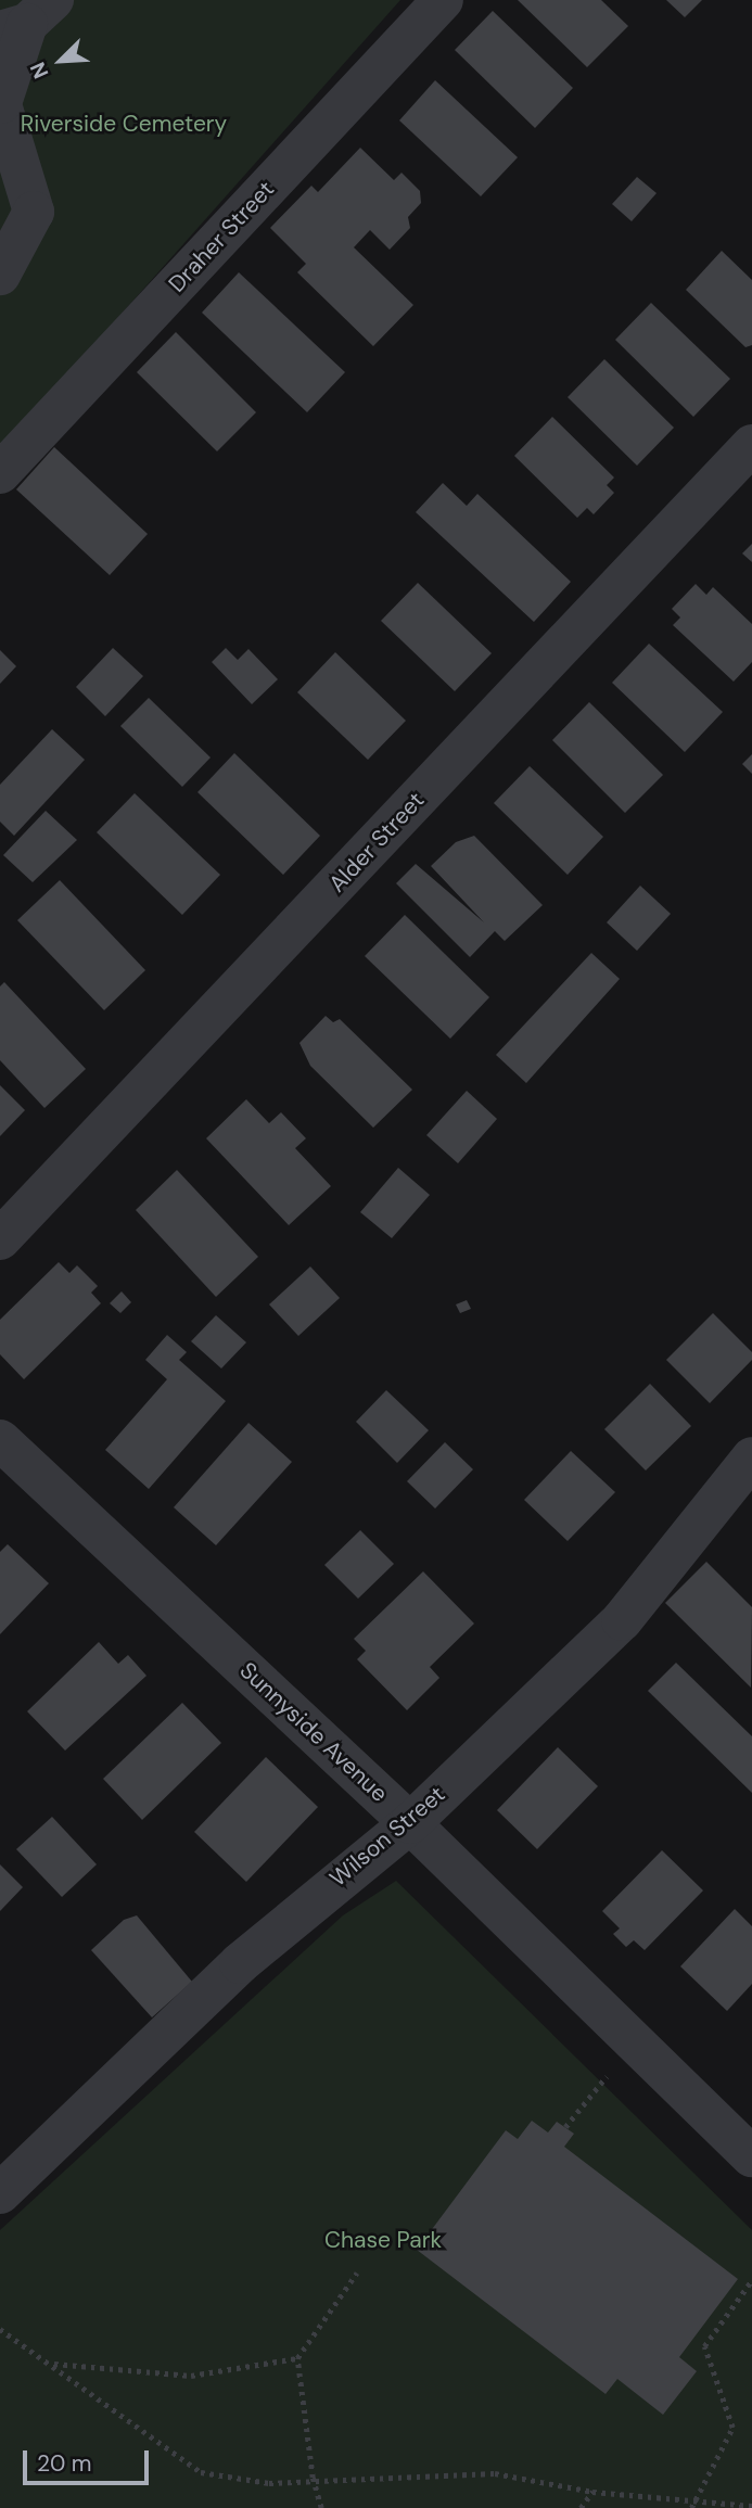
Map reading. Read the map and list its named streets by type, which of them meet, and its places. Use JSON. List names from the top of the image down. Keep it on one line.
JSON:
{"streets":{"street":["Draher Street","Alder Street","Sunnyside Avenue","Wilson Street"]},"crossings":[["Sunnyside Avenue","Wilson Street"]],"parks":["Riverside Cemetery","Chase Park"],"scale_bar":"20 m","north":"bottom left"}
